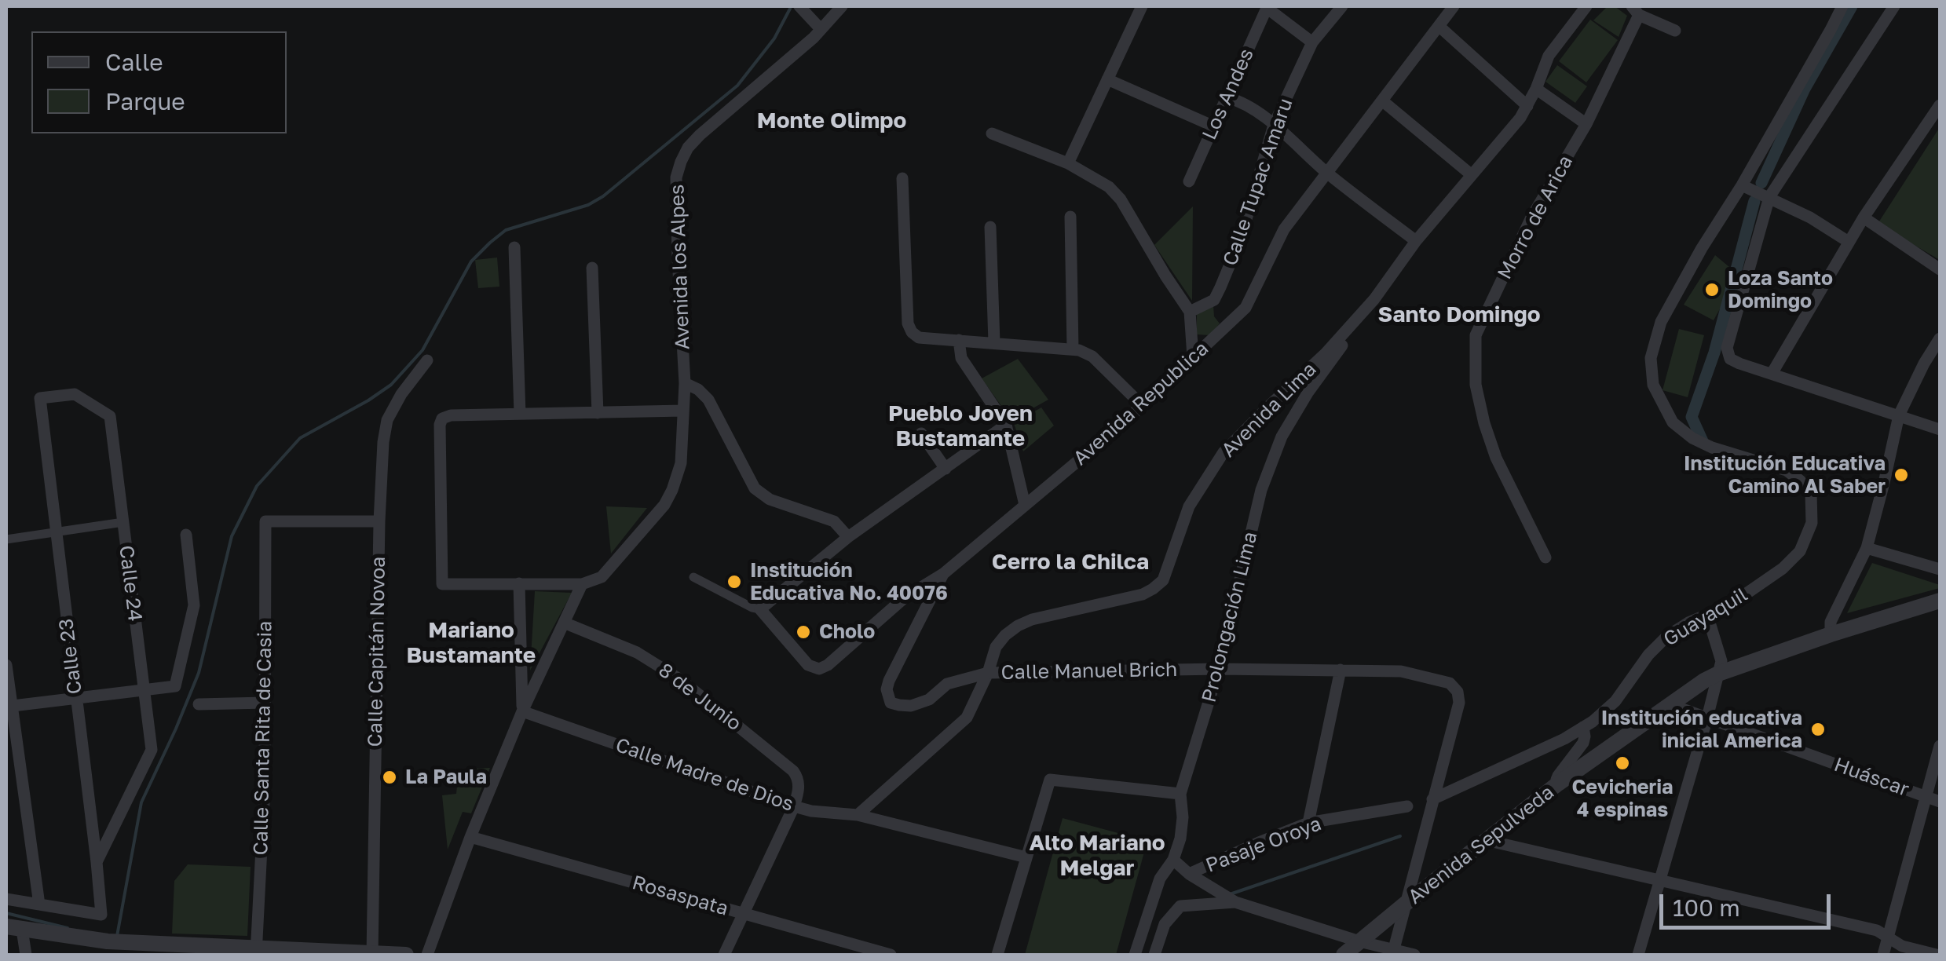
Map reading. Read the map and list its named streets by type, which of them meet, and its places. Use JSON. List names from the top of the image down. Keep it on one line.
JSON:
{"streets":{"street":["Los Andes","Calle Tupac Amaru","Morro de Arica","Avenida los Alpes","Avenida Republica","Avenida Lima","Calle 24","Prolongación Lima","Guayaquil","Calle Capitán Novoa","Calle 23","Calle Manuel Brich","8 de Junio","Calle Santa Rita de Casia","Calle Madre de Dios","Huáscar","Pasaje Oroya","Avenida Sepulveda","Rosaspata"]},"crossings":[["Avenida Republica","Avenida Lima"],["Avenida Republica","Calle Manuel Brich"],["Avenida Lima","Prolongación Lima"],["Avenida Lima","Calle Manuel Brich"],["Avenida Lima","Calle Madre de Dios"],["Calle 24","Calle 23"],["Prolongación Lima","Calle Manuel Brich"],["Prolongación Lima","Pasaje Oroya"],["Guayaquil","Calle Manuel Brich"],["Calle Capitán Novoa","Calle Santa Rita de Casia"],["8 de Junio","Calle Madre de Dios"],["Huáscar","Avenida Sepulveda"]],"districts":["Monte Olimpo","Santo Domingo","Pueblo Joven Bustamante","Cerro la Chilca","Mariano Bustamante","Alto Mariano Melgar"],"places":["Loza Santo Domingo","Institución Educativa Camino Al Saber","Institución Educativa No. 40076","Cholo","Institución educativa inicial America","Cevicheria 4 espinas","La Paula"],"legend":["Calle","Parque"],"scale_bar":"100 m"}
